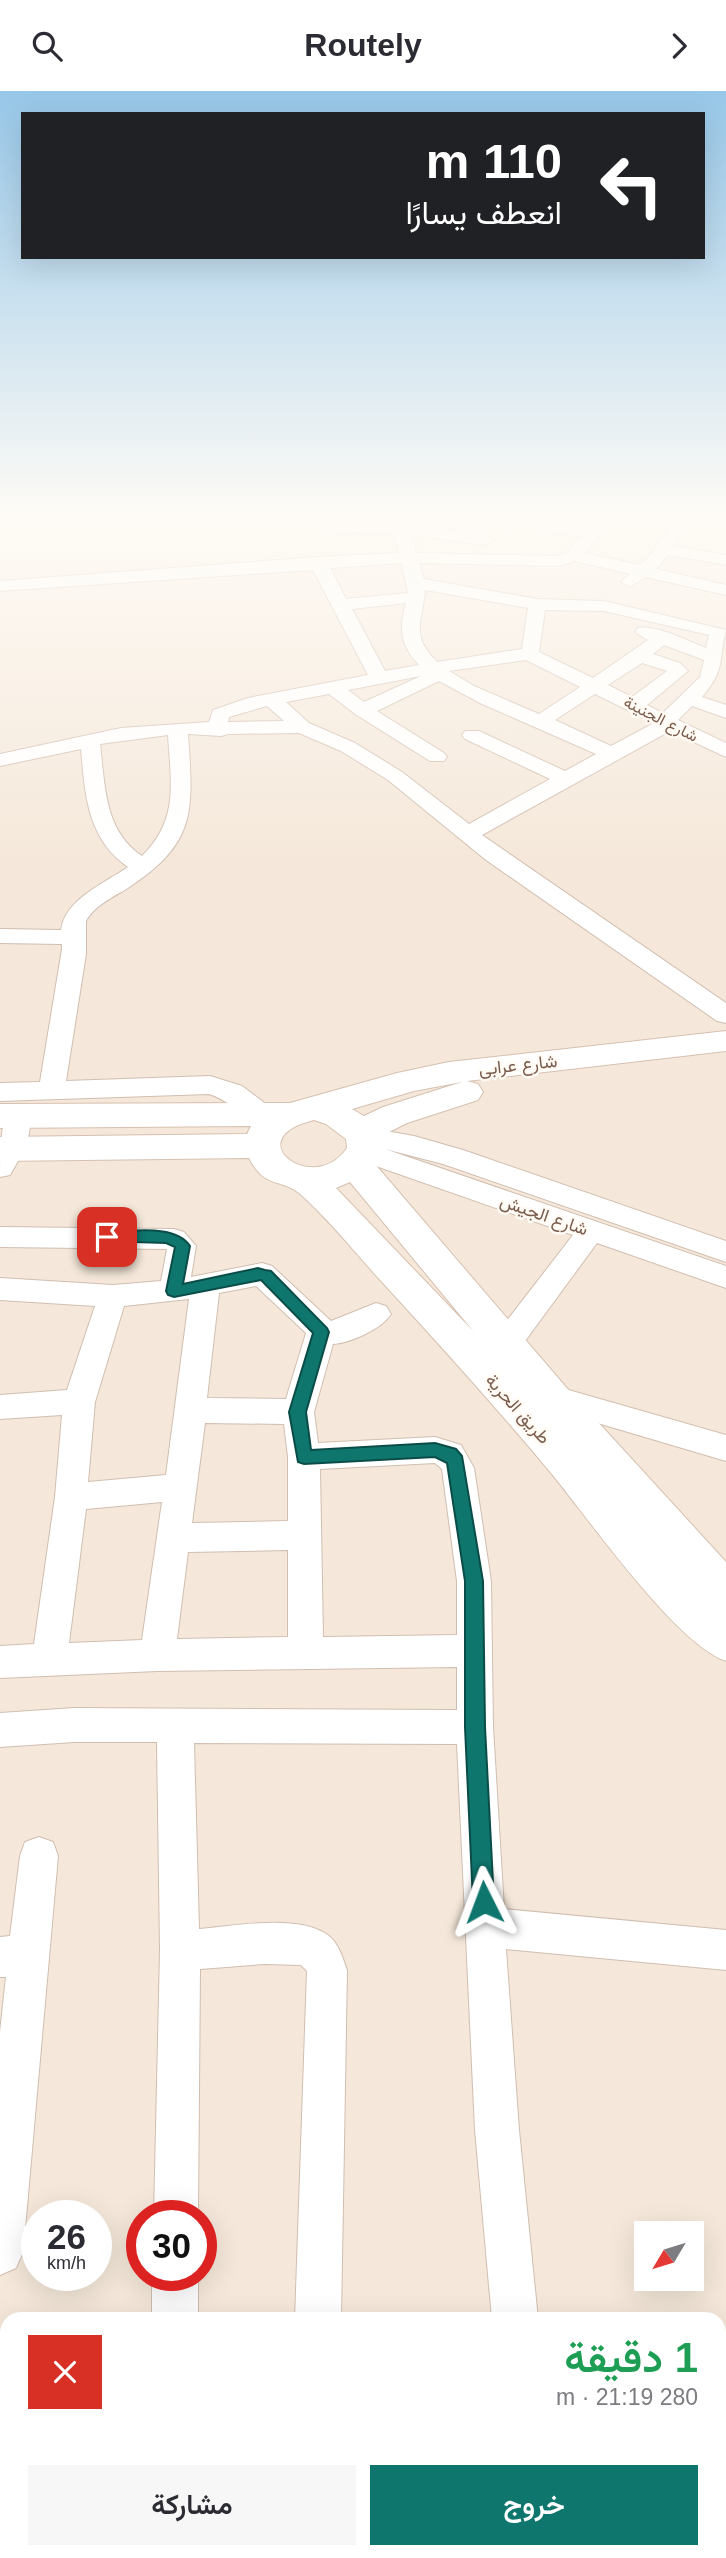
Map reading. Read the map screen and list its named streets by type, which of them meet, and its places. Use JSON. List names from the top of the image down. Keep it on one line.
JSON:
{"streets":{"main road":["شارع عرابى","طريق الحرية"],"street":["شارع الجنينة","شارع الجيش"]},"crossings":[["شارع عرابى","شارع الجيش"],["شارع عرابى","طريق الحرية"],["شارع الجيش","طريق الحرية"]],"north":"bottom left","page":{"header":"Routely","turn":["110 m","انعطف يسارًا"],"speed":"26 km/h","limit":"30","heading":["1 دقيقة","280 m · 21:19"],"buttons":["خروج","مشاركة"]}}
